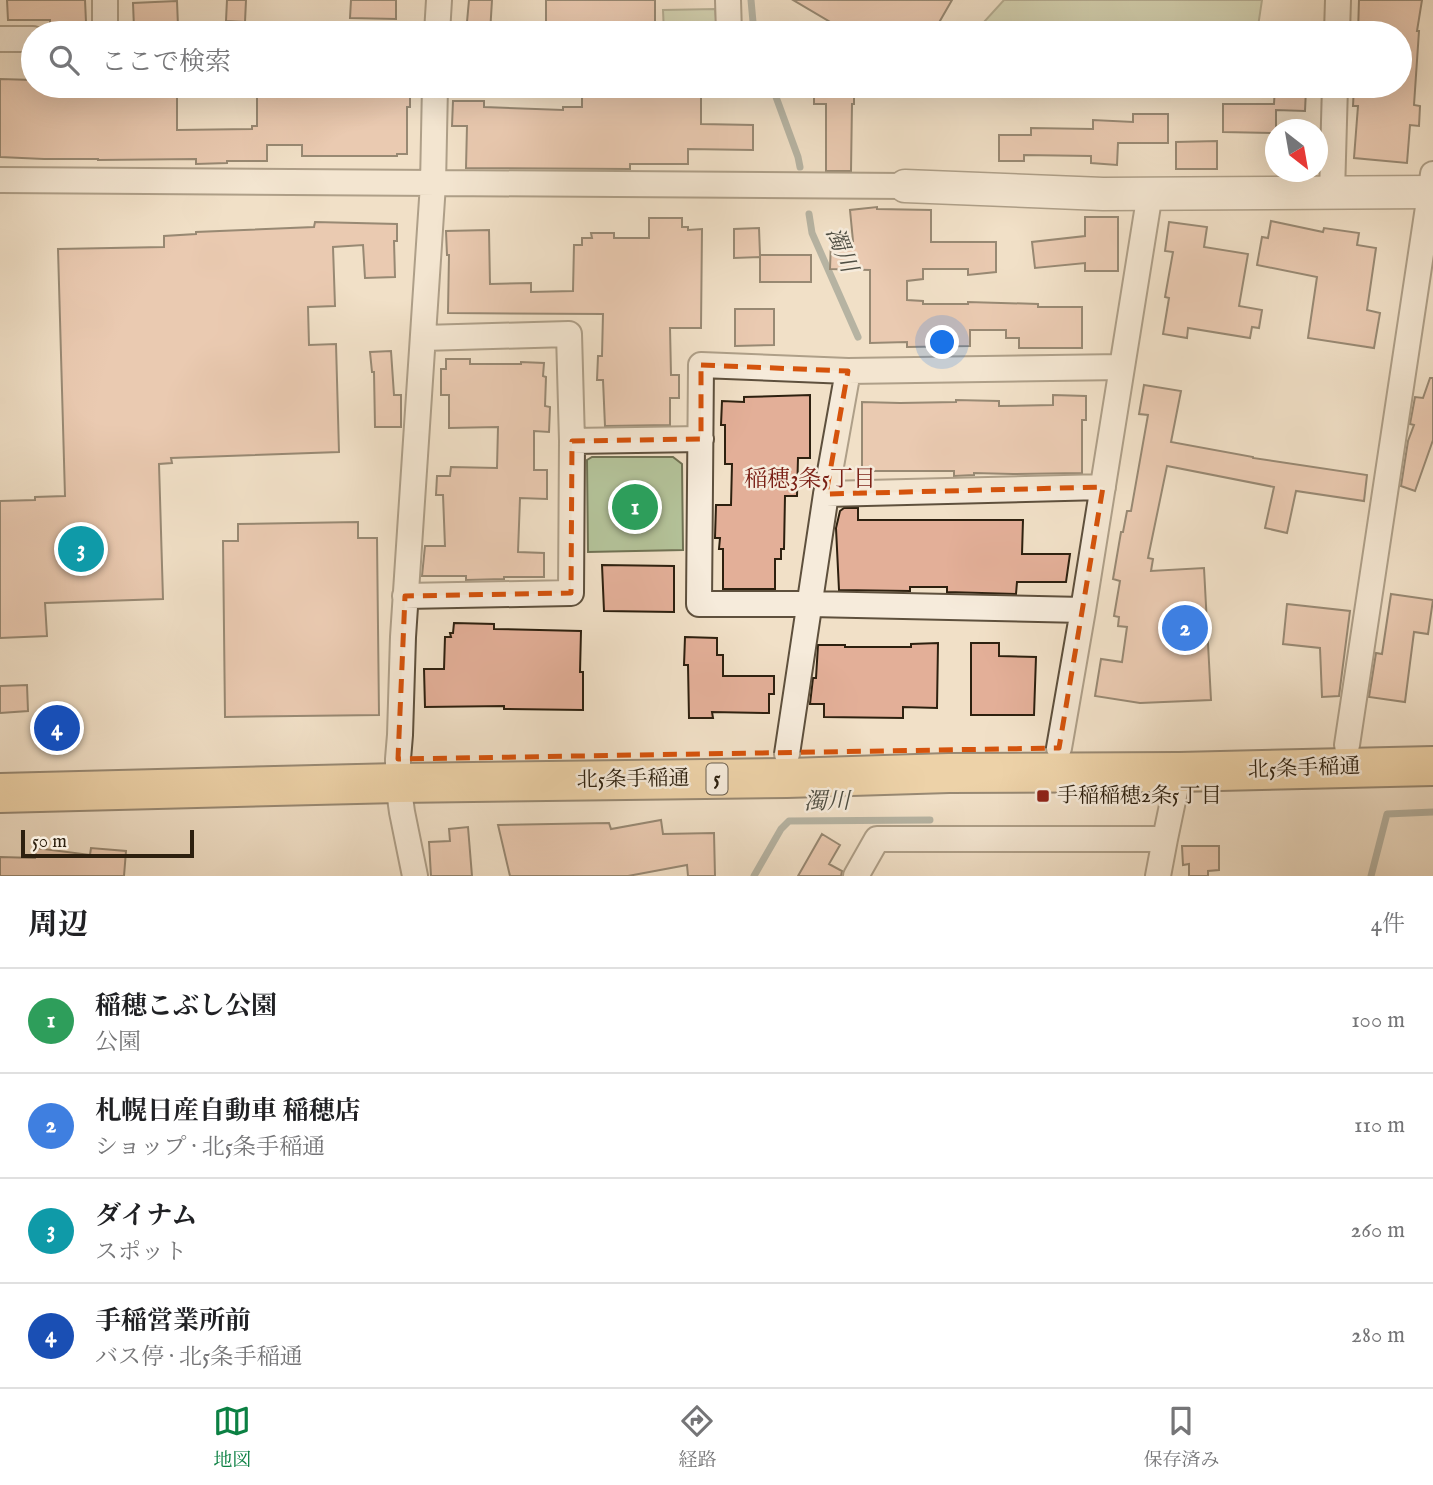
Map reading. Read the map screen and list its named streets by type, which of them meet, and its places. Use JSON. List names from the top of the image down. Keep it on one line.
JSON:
{"streets":{"highway":["北5条手稲通","5"]},"districts":["稲穂3条5丁目"],"water":["濁川"],"places":{"transit":["手稲稲穂2条5丁目"]},"scale_bar":"50 m","north":"bottom right","page":{"search":"ここで検索","pins":["1","3","2","4"],"scale":"50 m","heading":["周辺","4件"],"list":[{"mark":"1","name":"稲穂こぶし公園","note":"公園","value":"100 m"},{"mark":"2","name":"札幌日産自動車 稲穂店","note":"ショップ · 北5条手稲通","value":"110 m"},{"mark":"3","name":"ダイナム","note":"スポット","value":"260 m"},{"mark":"4","name":"手稲営業所前","note":"バス停 · 北5条手稲通","value":"280 m"}],"nav":["地図","経路","保存済み"]}}
